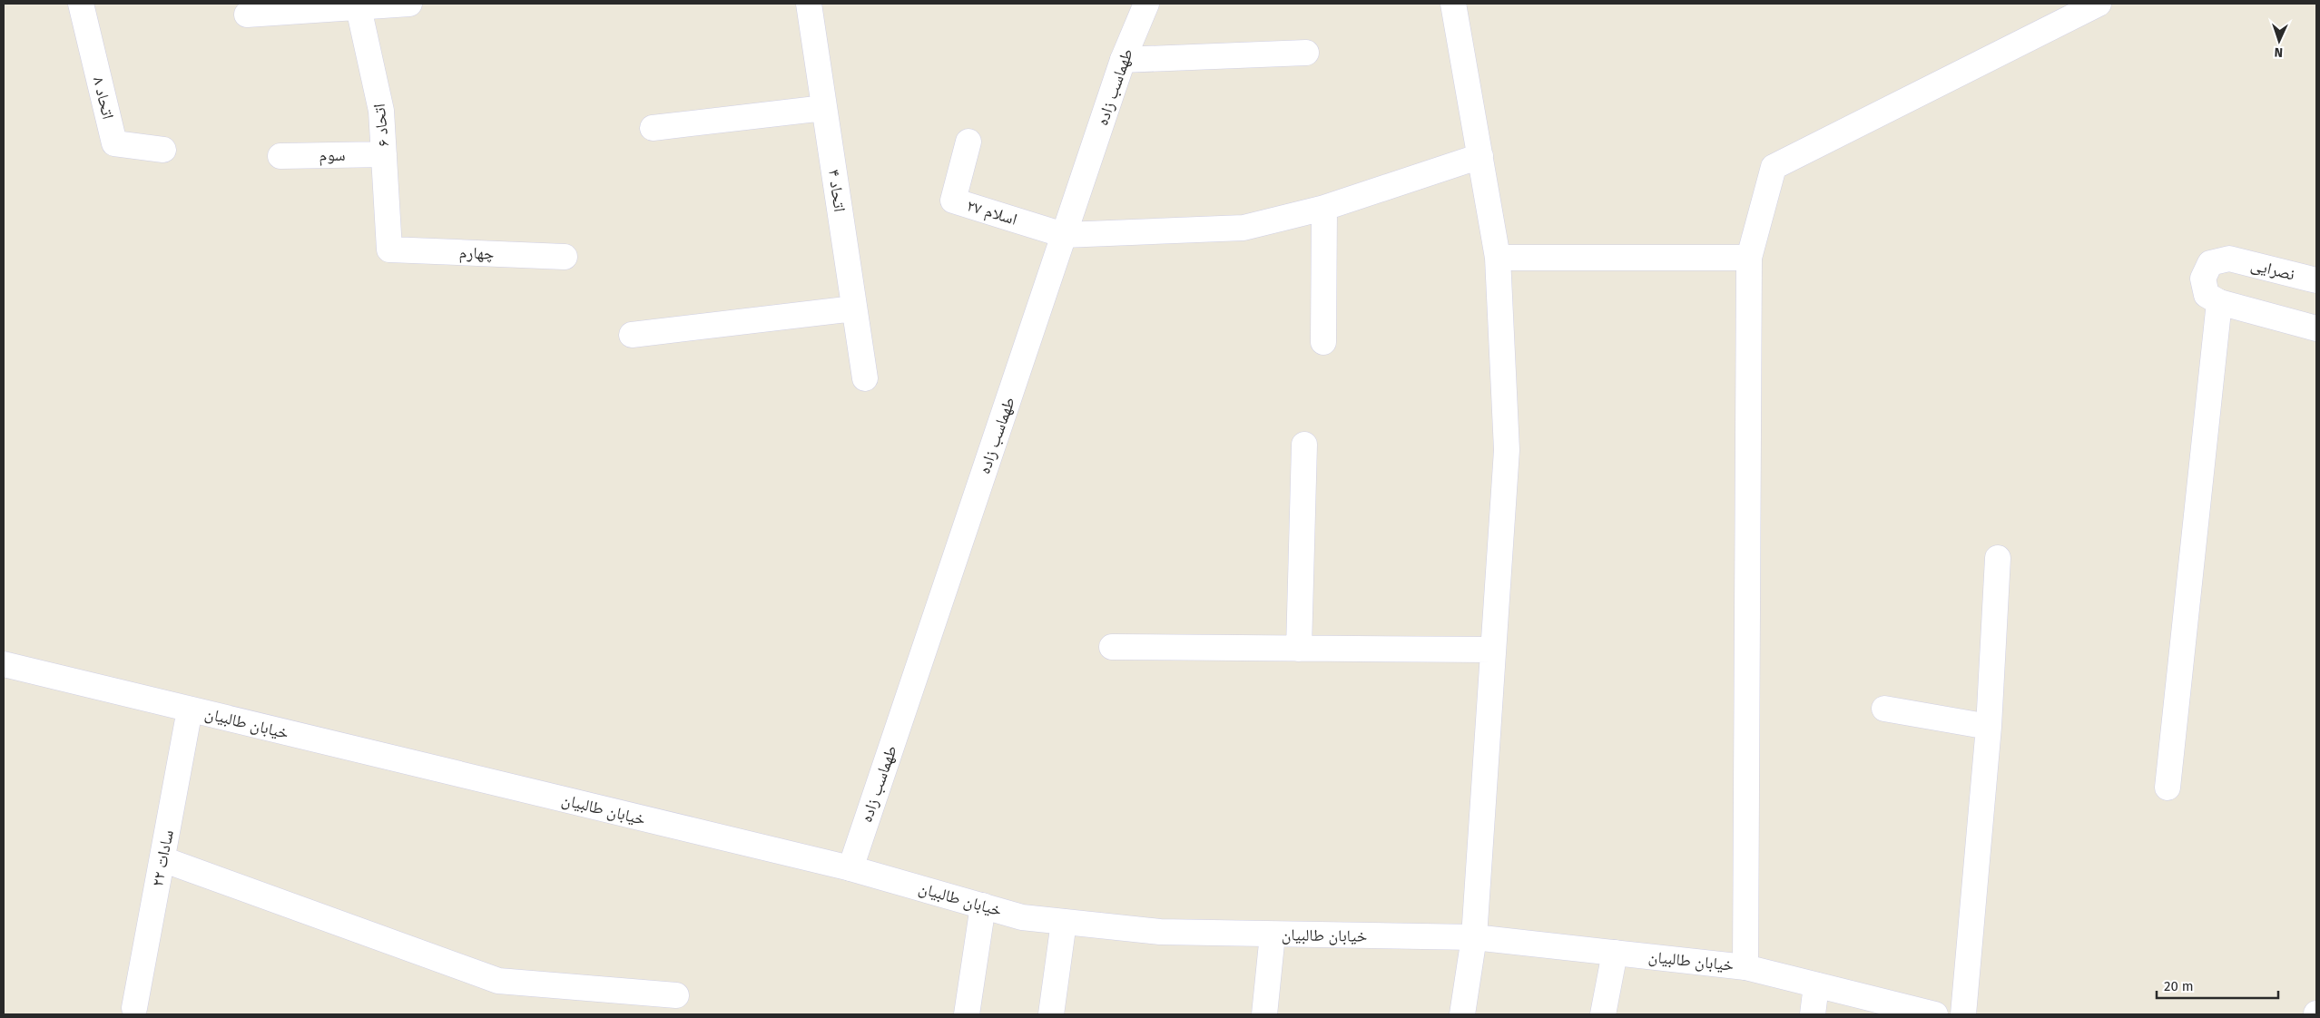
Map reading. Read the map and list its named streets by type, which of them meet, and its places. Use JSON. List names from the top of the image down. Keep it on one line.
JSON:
{"streets":{"street":["طهماسب زاده","اتحاد ۸","اتحاد ۶","سوم","اتحاد ۴","اسلام ۲۷","چهارم","نصرایی","خیابان طالبیان","سادات ۲۲"]},"crossings":[["طهماسب زاده","اسلام ۲۷"],["طهماسب زاده","خیابان طالبیان"],["اتحاد ۶","سوم"],["اتحاد ۶","چهارم"],["خیابان طالبیان","سادات ۲۲"]],"scale_bar":"20 m","north":"bottom"}
